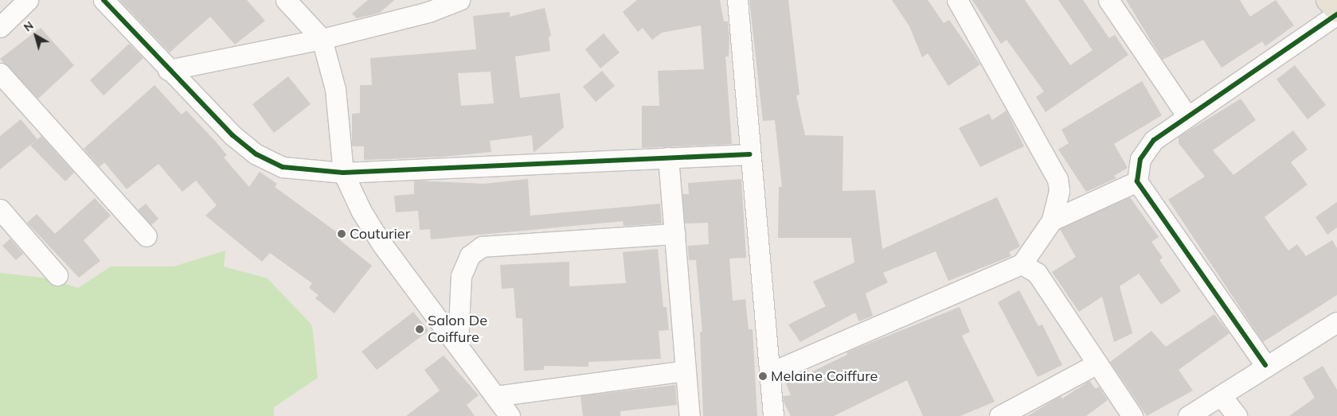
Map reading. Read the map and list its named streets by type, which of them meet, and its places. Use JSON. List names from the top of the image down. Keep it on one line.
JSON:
{"places":["Couturier","Salon De Coiffure","Melaine Coiffure"],"north":"top left"}
